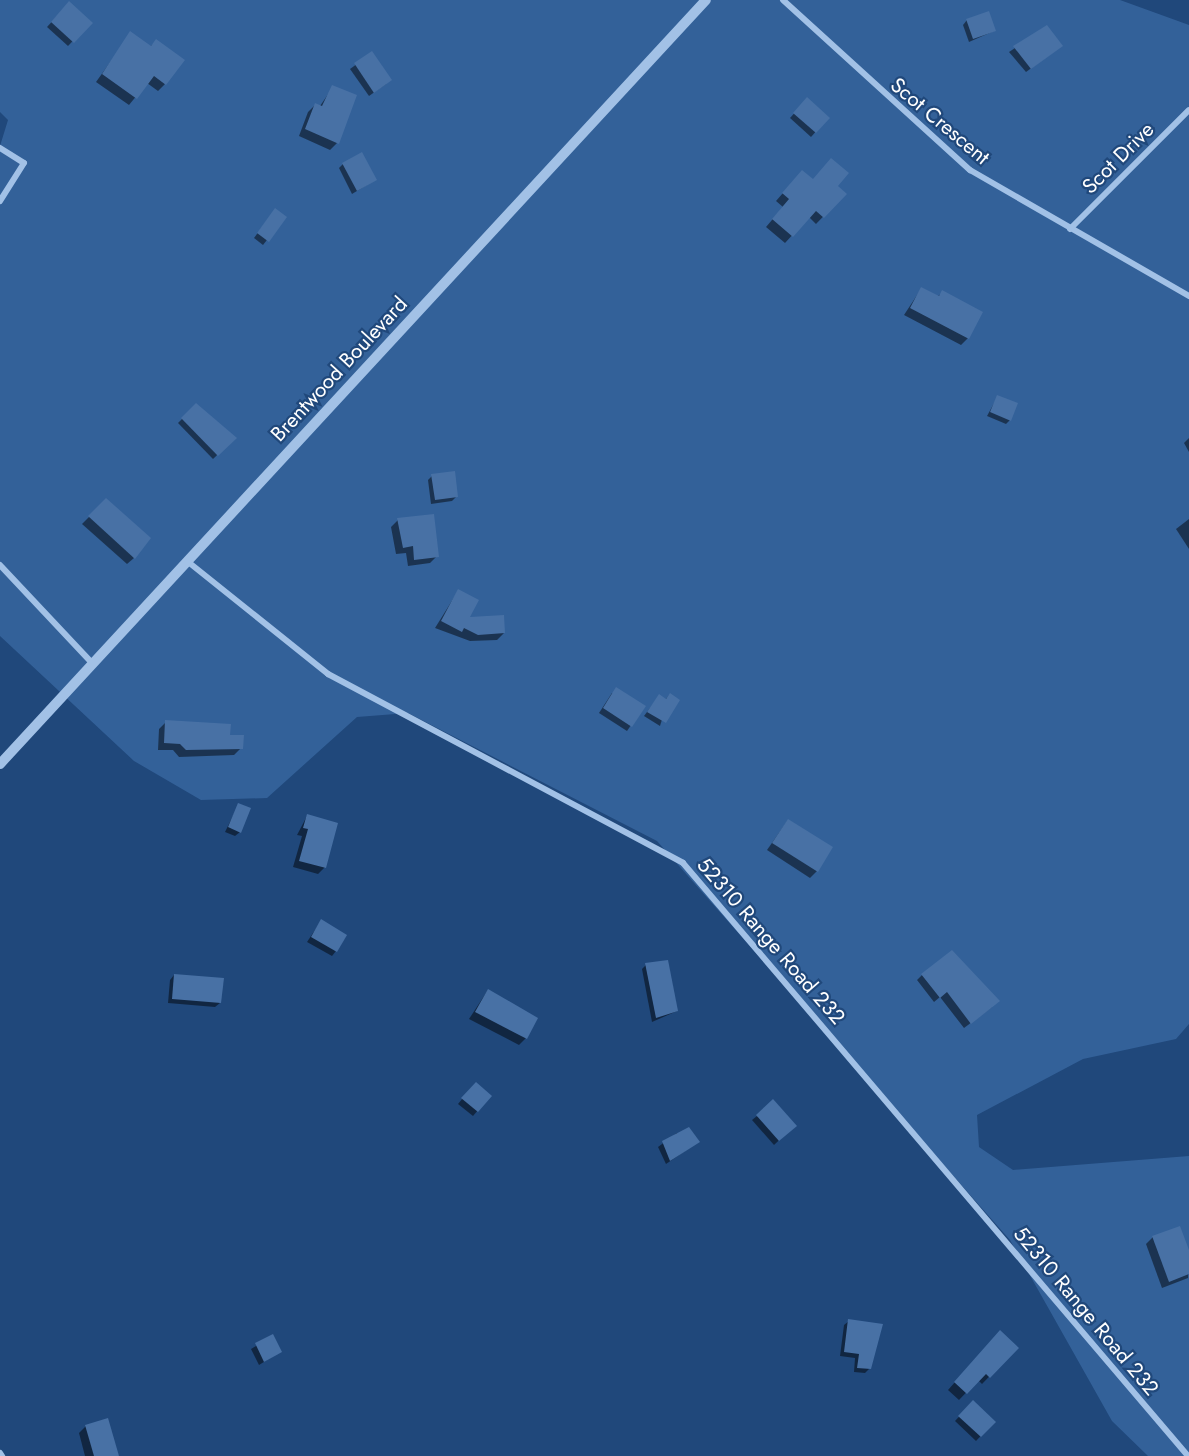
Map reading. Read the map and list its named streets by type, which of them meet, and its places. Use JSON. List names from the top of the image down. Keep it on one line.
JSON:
{"streets":{"street":["Scot Crescent","Scot Drive","Brentwood Boulevard","52310 Range Road 232"]},"crossings":[["Scot Crescent","Scot Drive"],["Brentwood Boulevard","52310 Range Road 232"]]}
